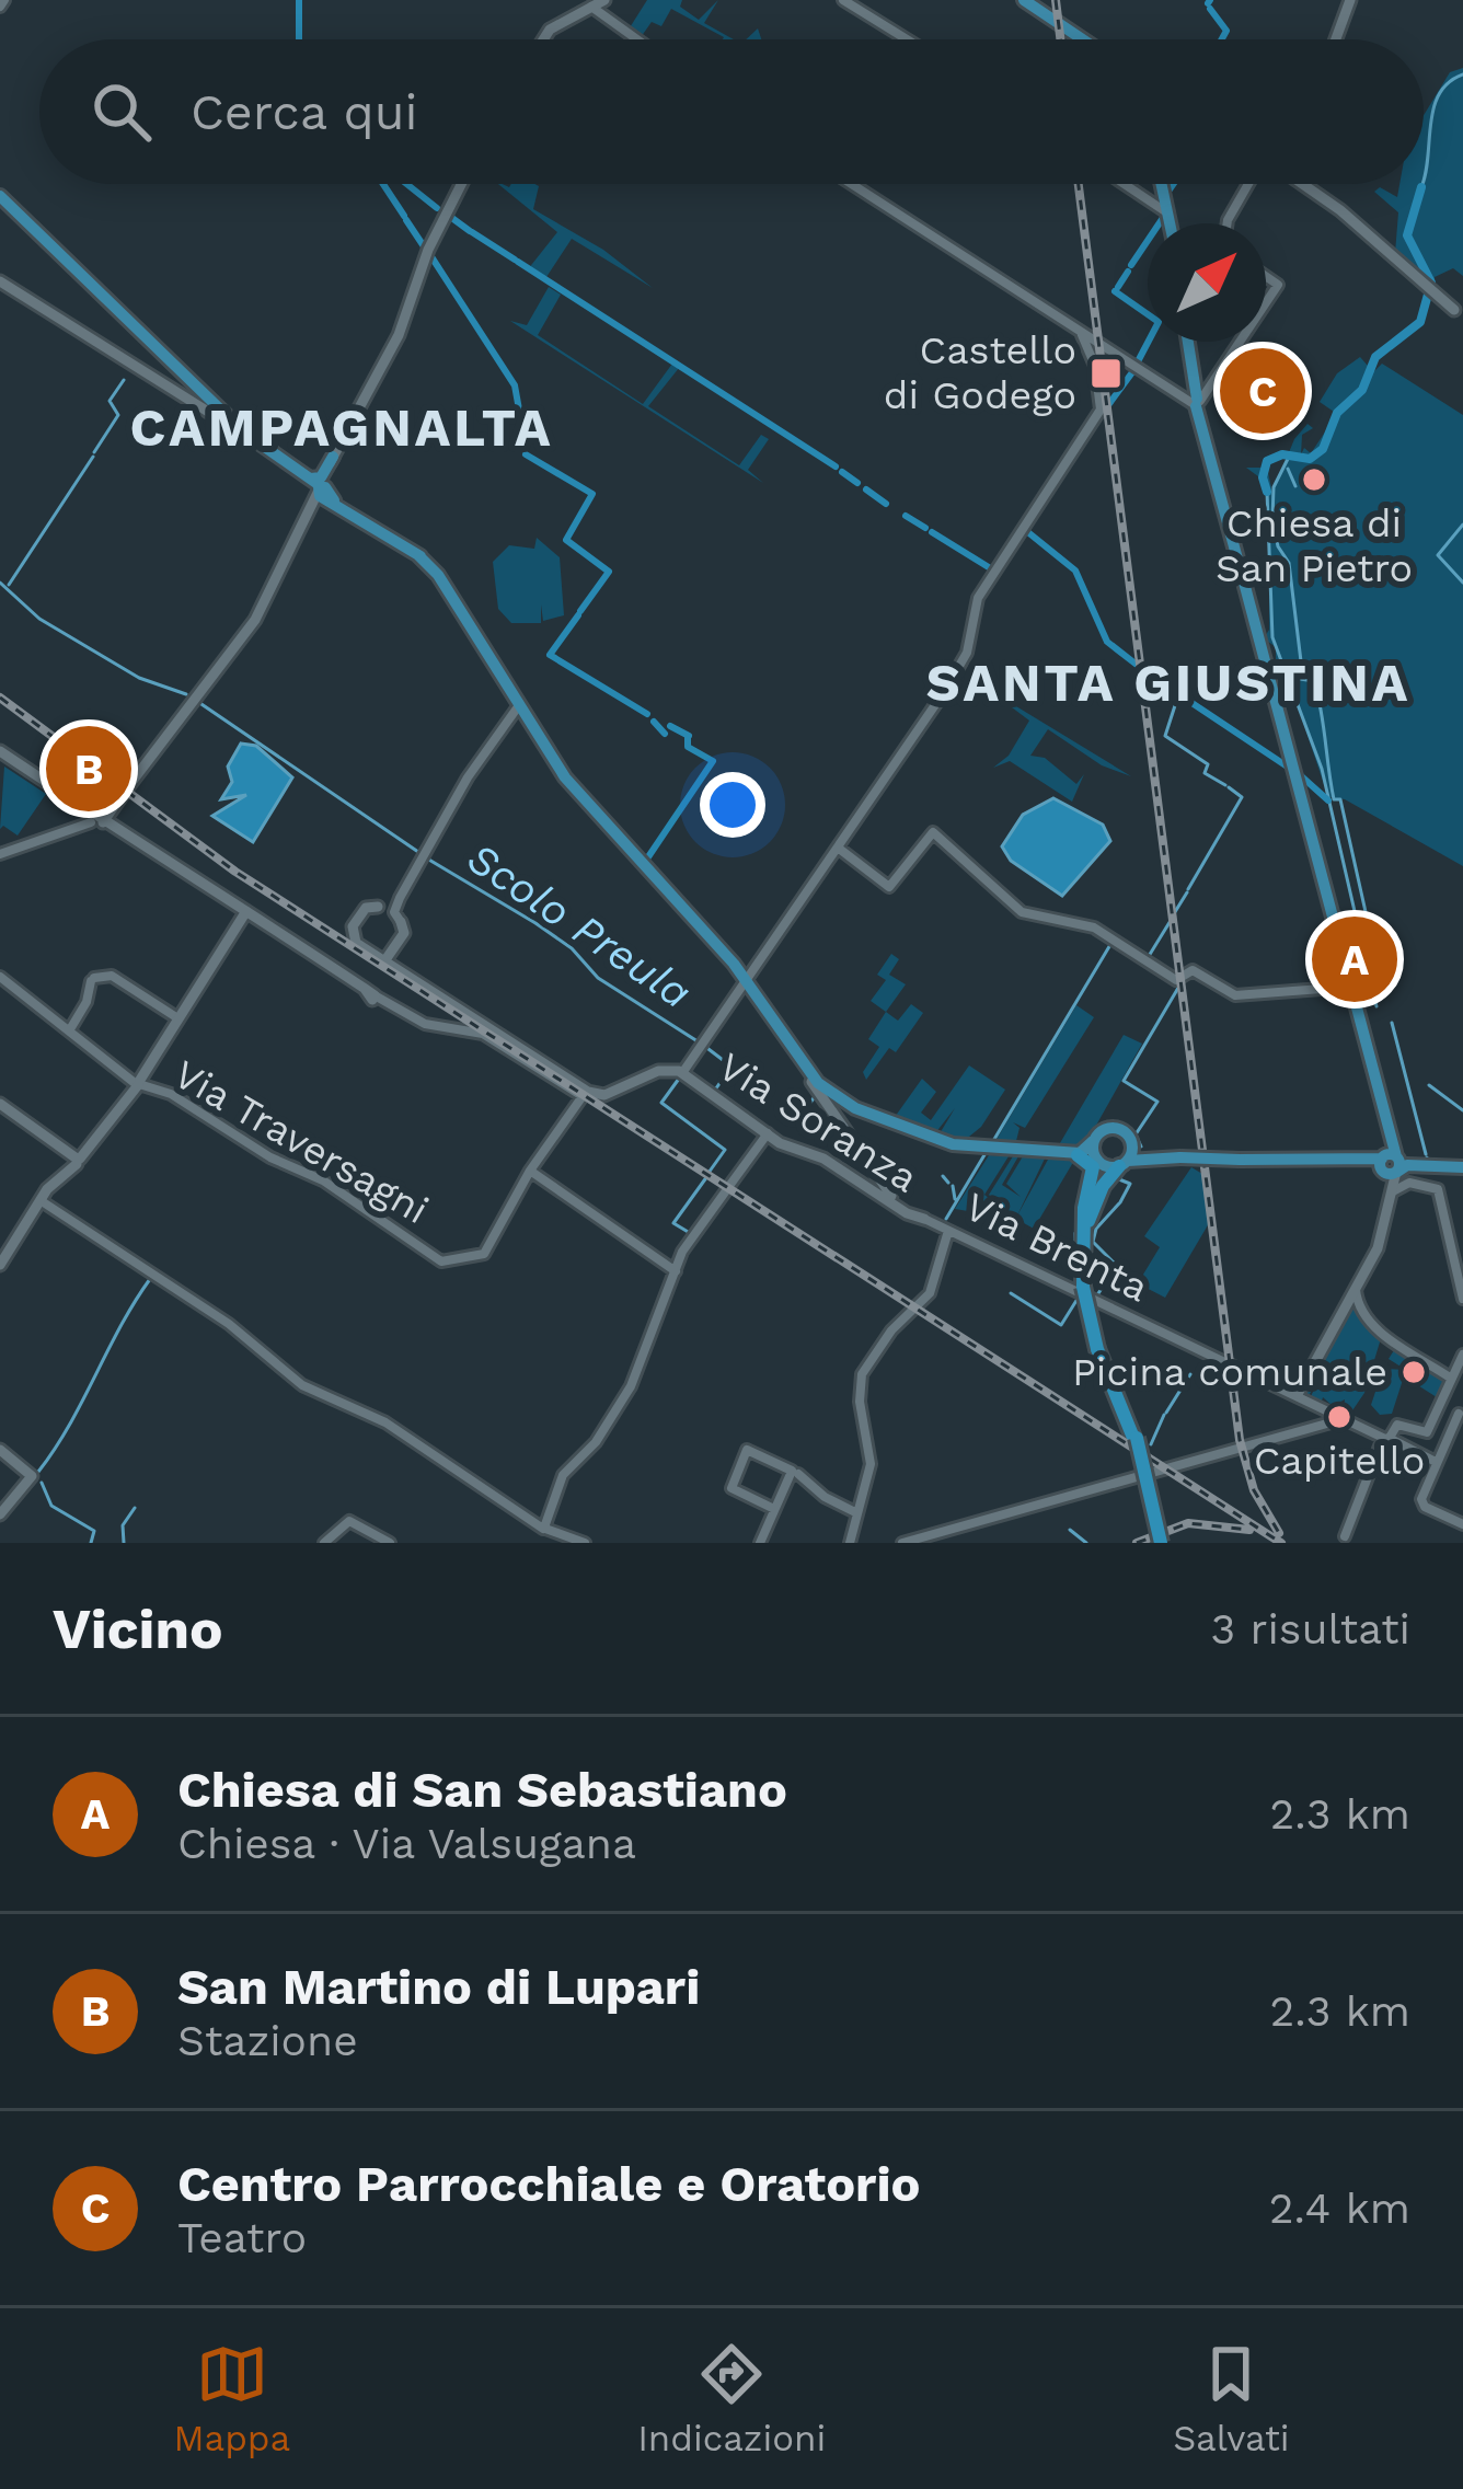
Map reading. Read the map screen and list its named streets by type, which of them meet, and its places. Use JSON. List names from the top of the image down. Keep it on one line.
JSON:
{"streets":{"main road":["Via Soranza","Via Brenta"],"street":["Via Traversagni"]},"crossings":[["Via Soranza","Via Brenta"]],"districts":["CAMPAGNALTA","SANTA GIUSTINA"],"water":["Scolo Preula"],"places":{"transit":["Castello di Godego"],"other":["Chiesa di San Pietro","Picina comunale","Capitello"]},"north":"top right","page":{"search":"Cerca qui","pins":["C","B","A"],"heading":["Vicino","3 risultati"],"list":[{"mark":"A","name":"Chiesa di San Sebastiano","note":"Chiesa · Via Valsugana","value":"2.3 km"},{"mark":"B","name":"San Martino di Lupari","note":"Stazione","value":"2.3 km"},{"mark":"C","name":"Centro Parrocchiale e Oratorio","note":"Teatro","value":"2.4 km"}],"nav":["Mappa","Indicazioni","Salvati"]}}
